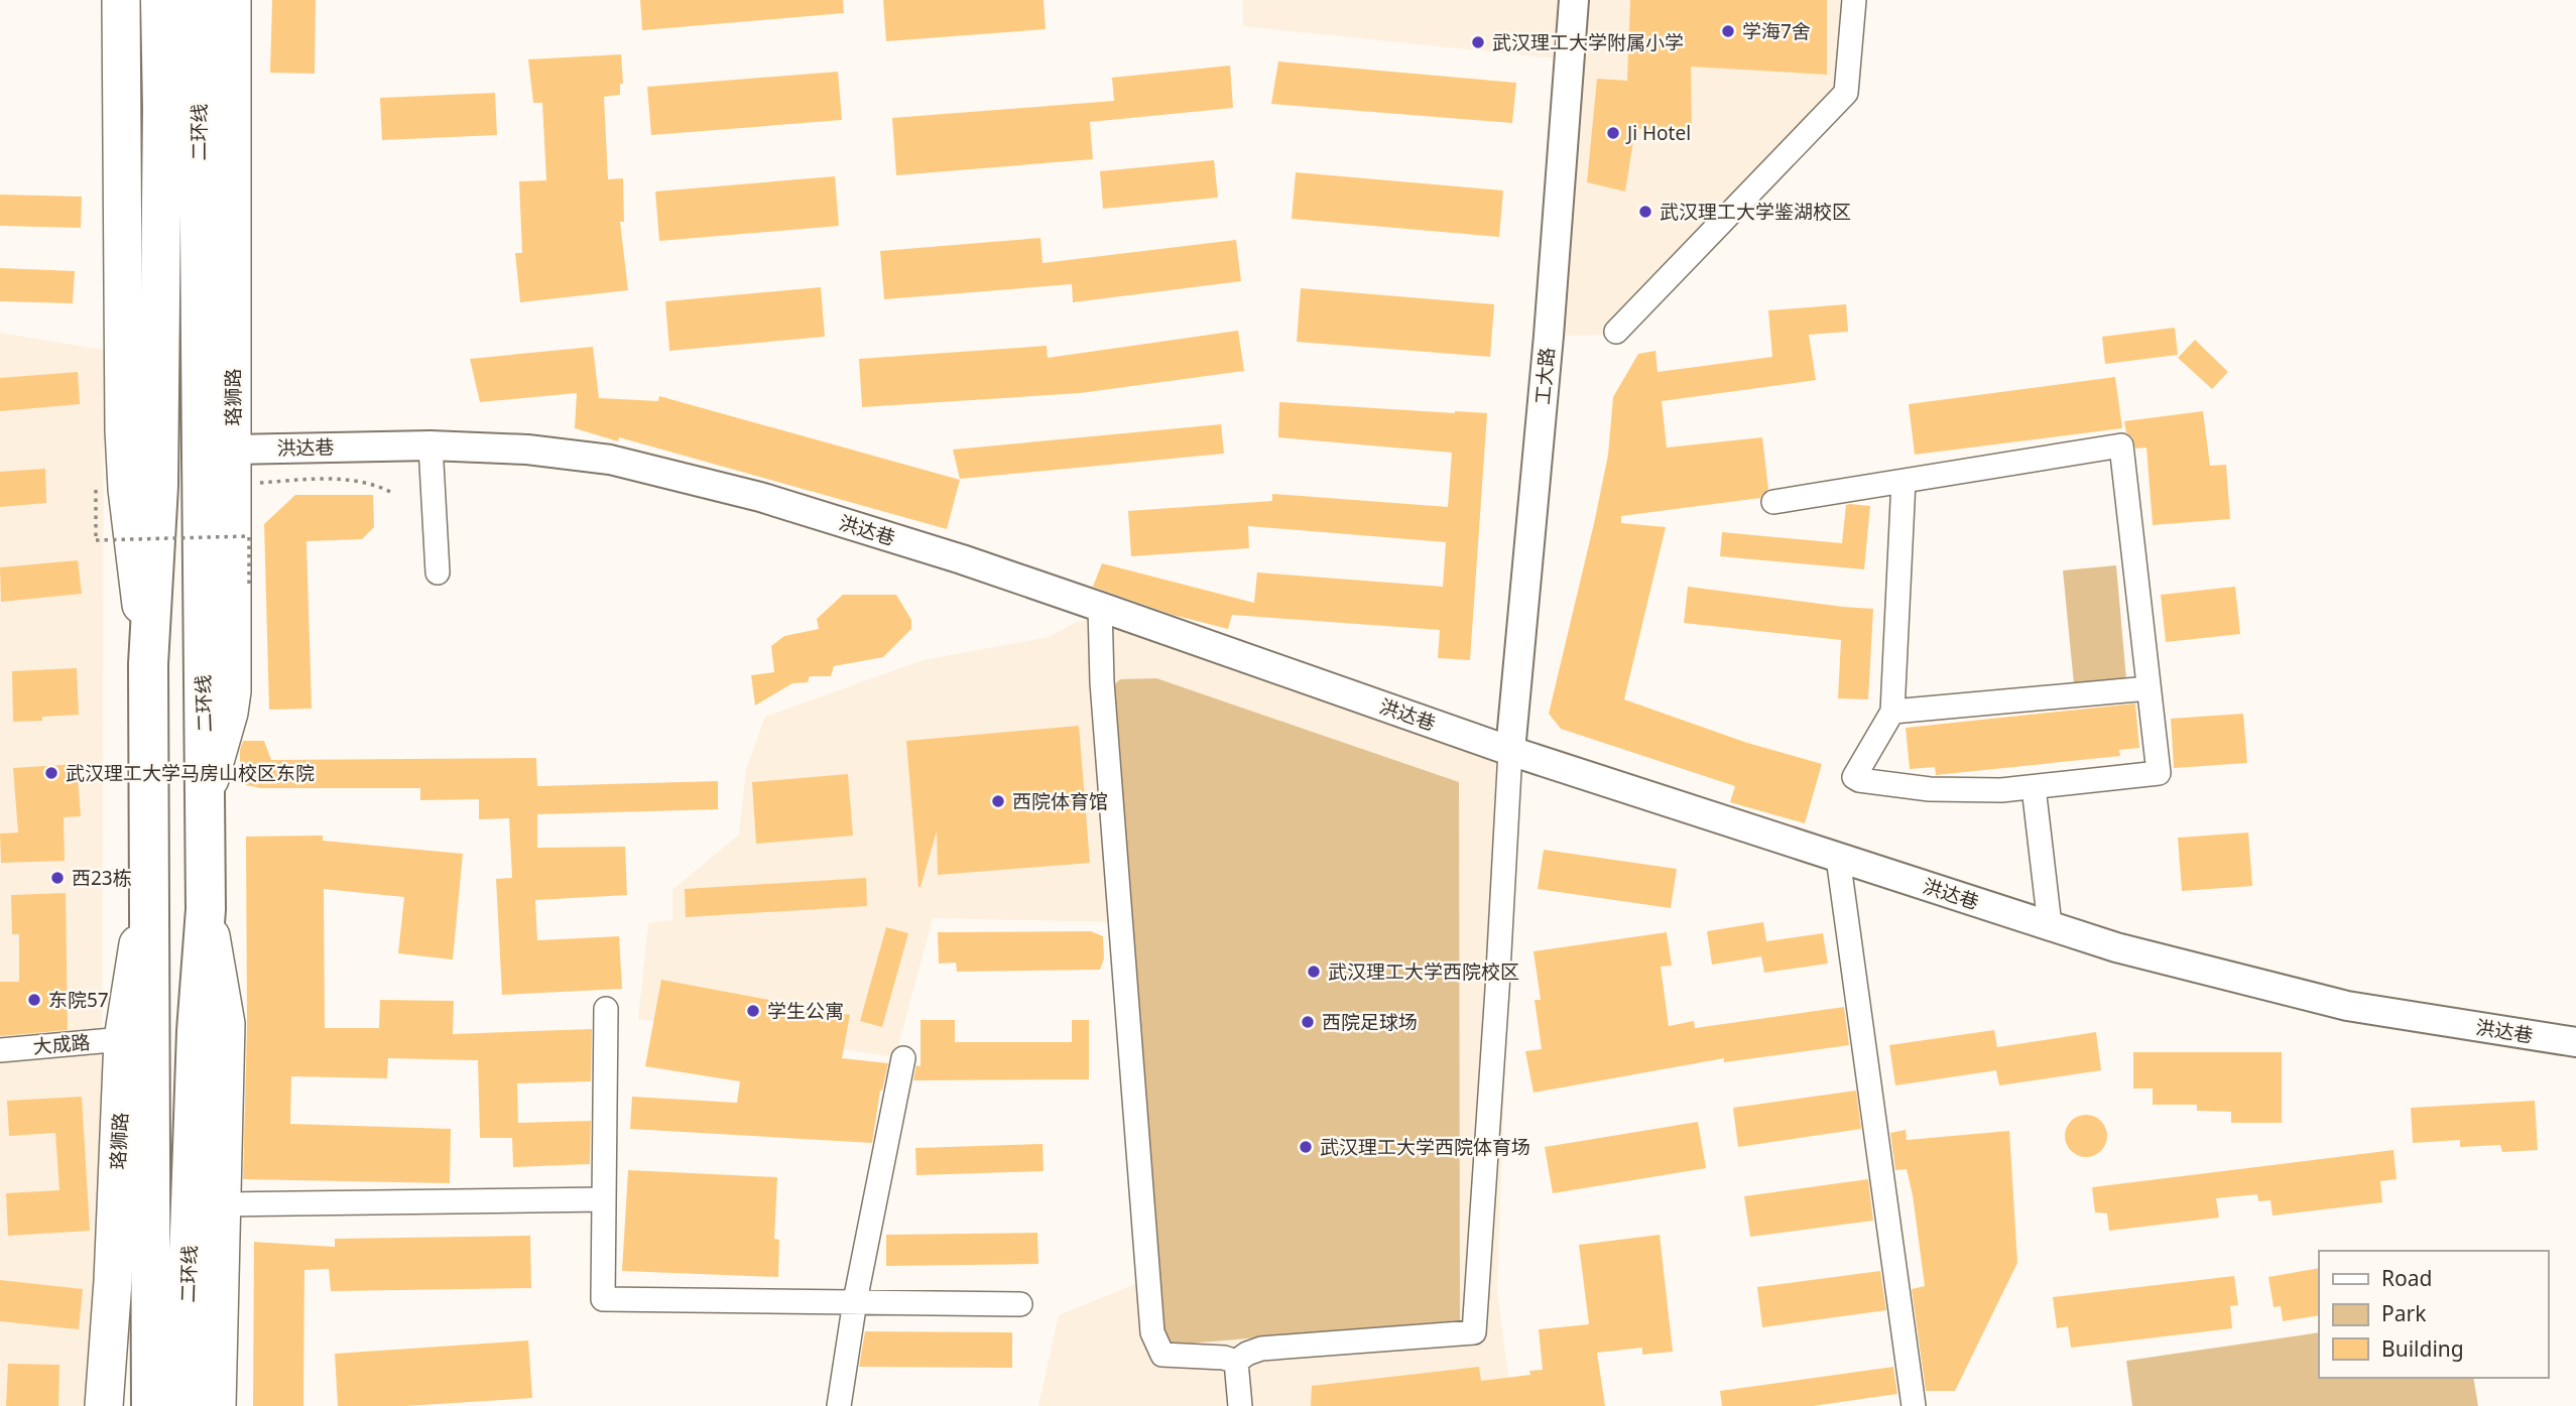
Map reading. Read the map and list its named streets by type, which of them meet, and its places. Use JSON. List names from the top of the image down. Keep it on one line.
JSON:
{"streets":{"highway":["二环线"],"main road":["珞狮路"],"street":["工大路","洪达巷","大成路"]},"crossings":[["二环线","珞狮路"],["工大路","洪达巷"],["珞狮路","洪达巷"],["珞狮路","大成路"]],"places":["学海7舍","武汉理工大学附属小学","Ji Hotel","武汉理工大学鉴湖校区","武汉理工大学马房山校区东院","西院体育馆","西23栋","武汉理工大学西院校区","东院57","学生公寓","西院足球场","武汉理工大学西院体育场"],"legend":["Road","Park","Building"]}
